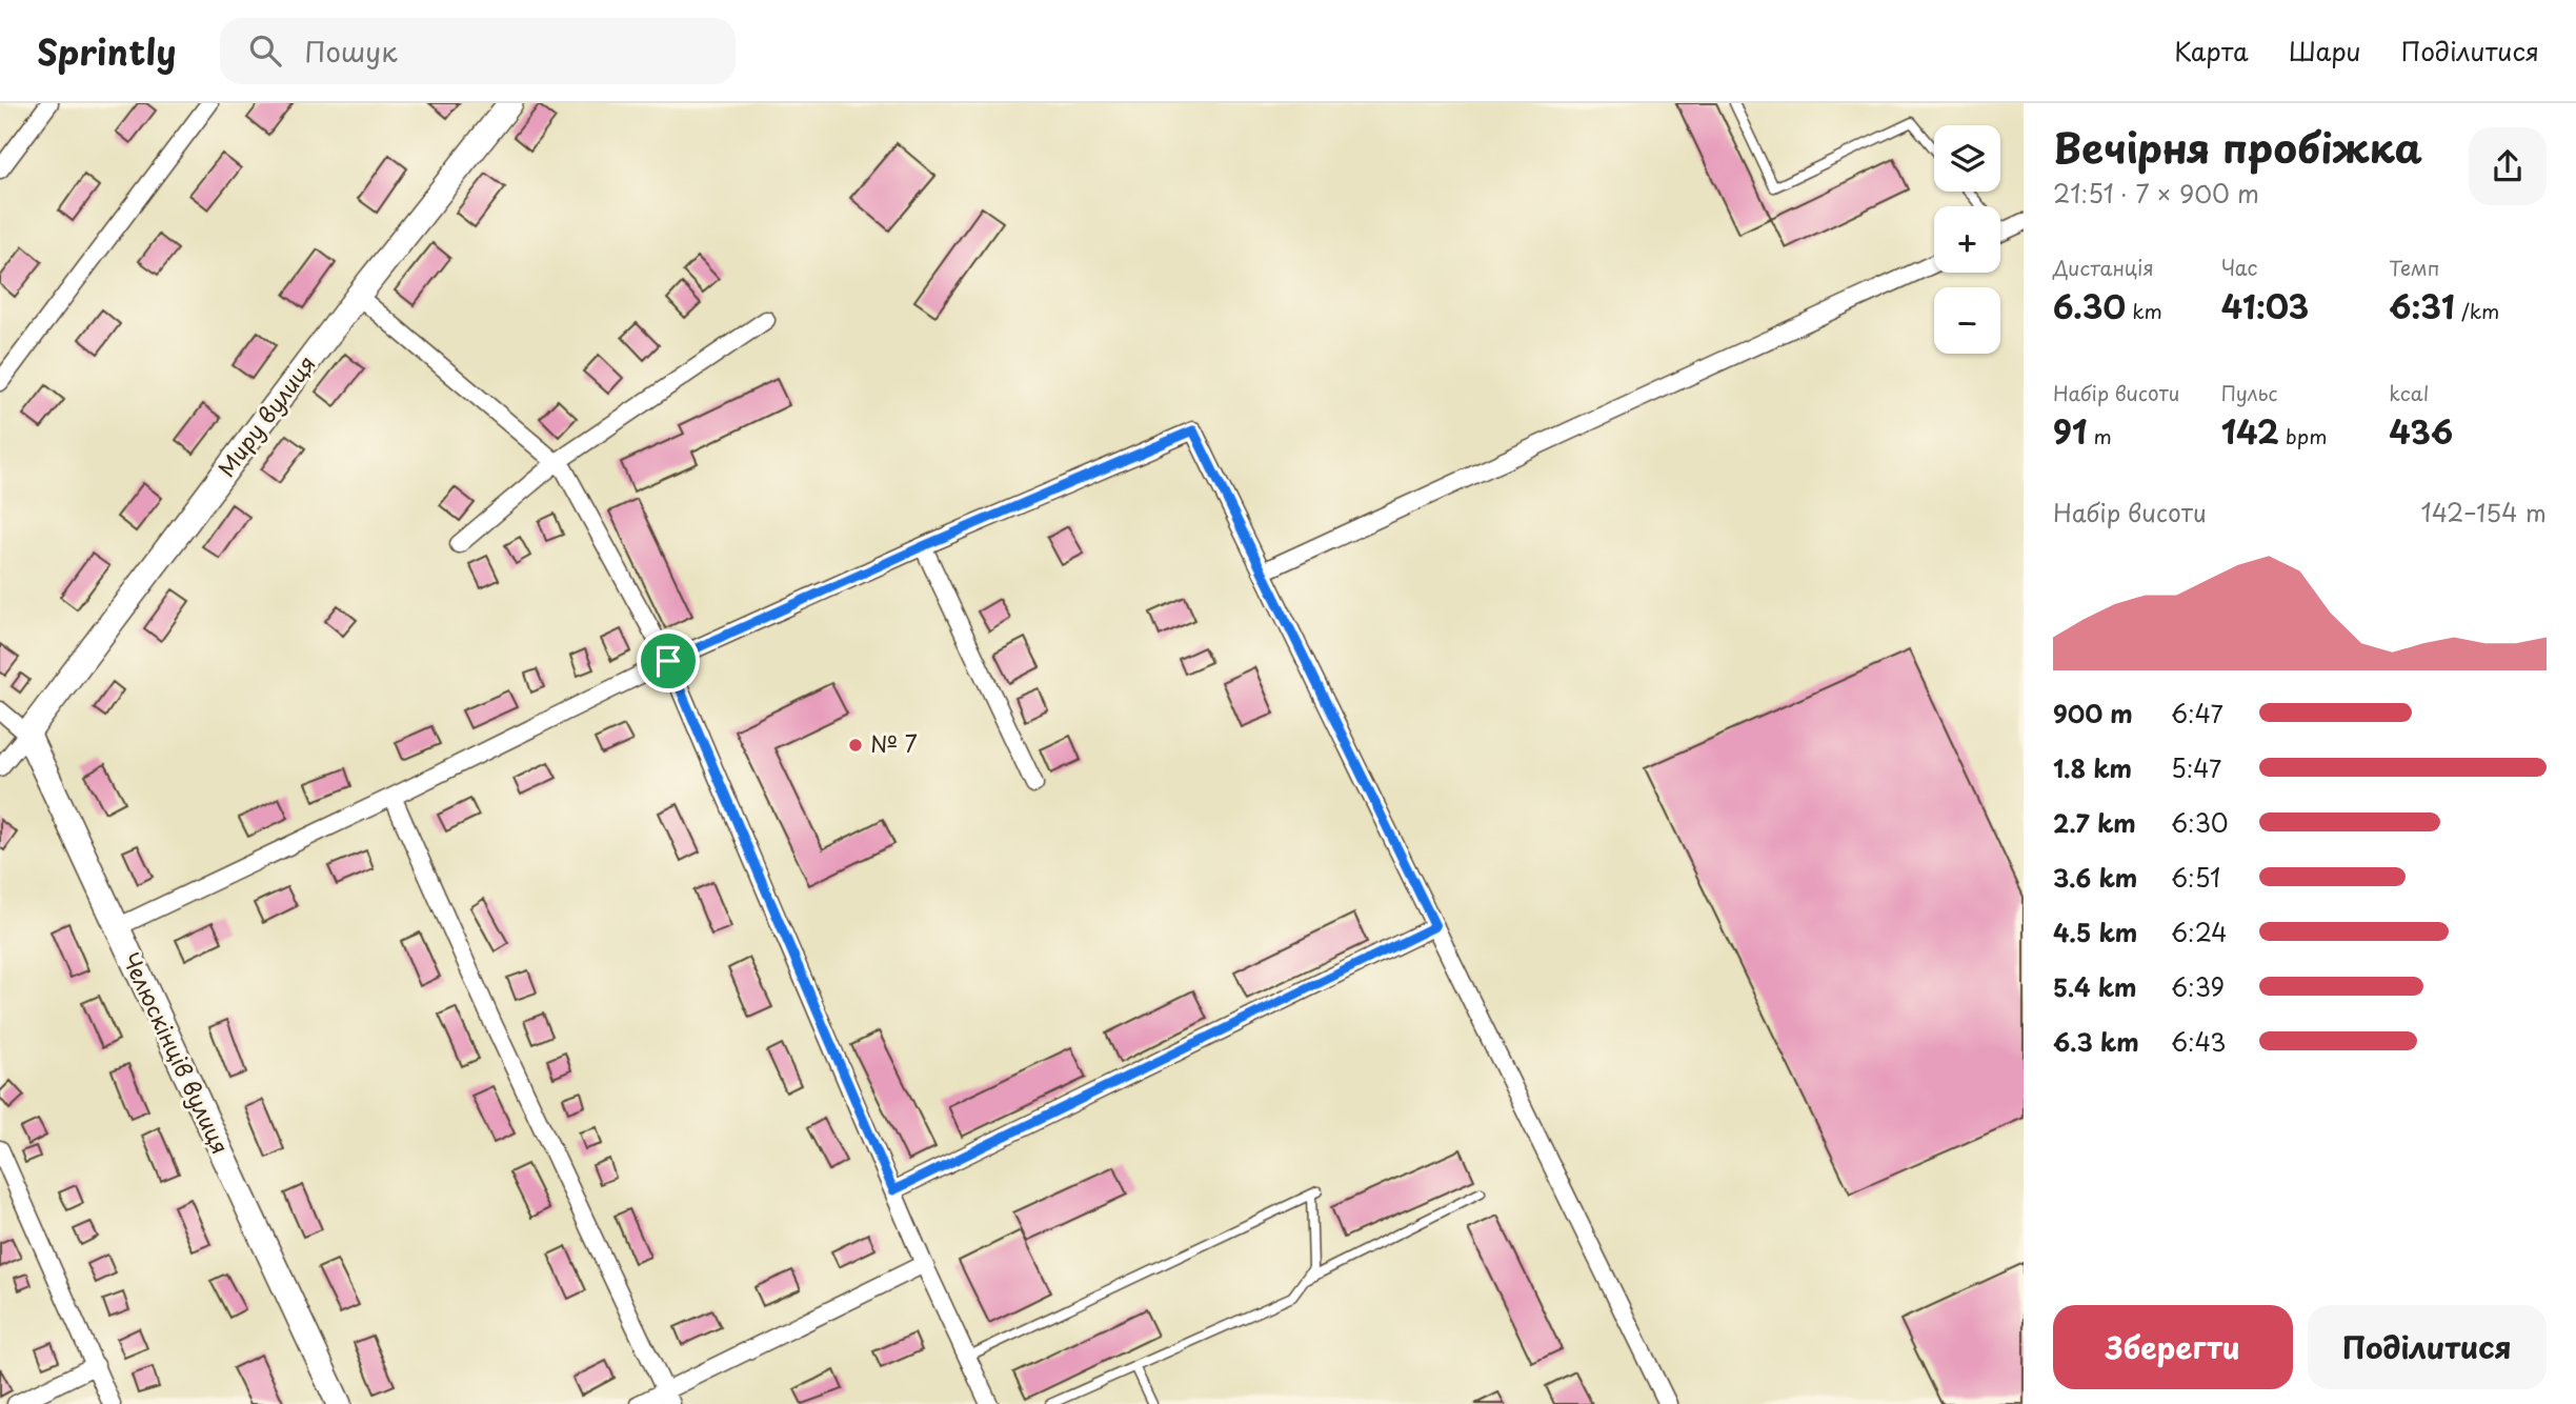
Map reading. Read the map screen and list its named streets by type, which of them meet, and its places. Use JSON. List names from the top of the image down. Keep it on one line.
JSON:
{"streets":{"main road":["Миру вулиця","Челюскінців вулиця"]},"crossings":[["Миру вулиця","Челюскінців вулиця"]],"places":["№ 7"],"page":{"header":"Sprintly","search":"Пошук","nav":["Карта","Шари","Поділитися"],"heading":["Вечірня пробіжка","21:51 · 7 × 900 m"],"map_buttons":["+","−"],"stats":[["Дистанція","6.30 km"],["Час","41:03"],["Темп","6:31 /km"],["Набір висоти","91 m"],["Пульс","142 bpm"],["kcal","436"]],"chart":["Набір висоти","142–154 m"],"list":[{"name":"900 m","note":"6:47"},{"name":"1.8 km","note":"5:47"},{"name":"2.7 km","note":"6:30"},{"name":"3.6 km","note":"6:51"},{"name":"4.5 km","note":"6:24"},{"name":"5.4 km","note":"6:39"},{"name":"6.3 km","note":"6:43"}],"buttons":["Зберегти","Поділитися"]}}
